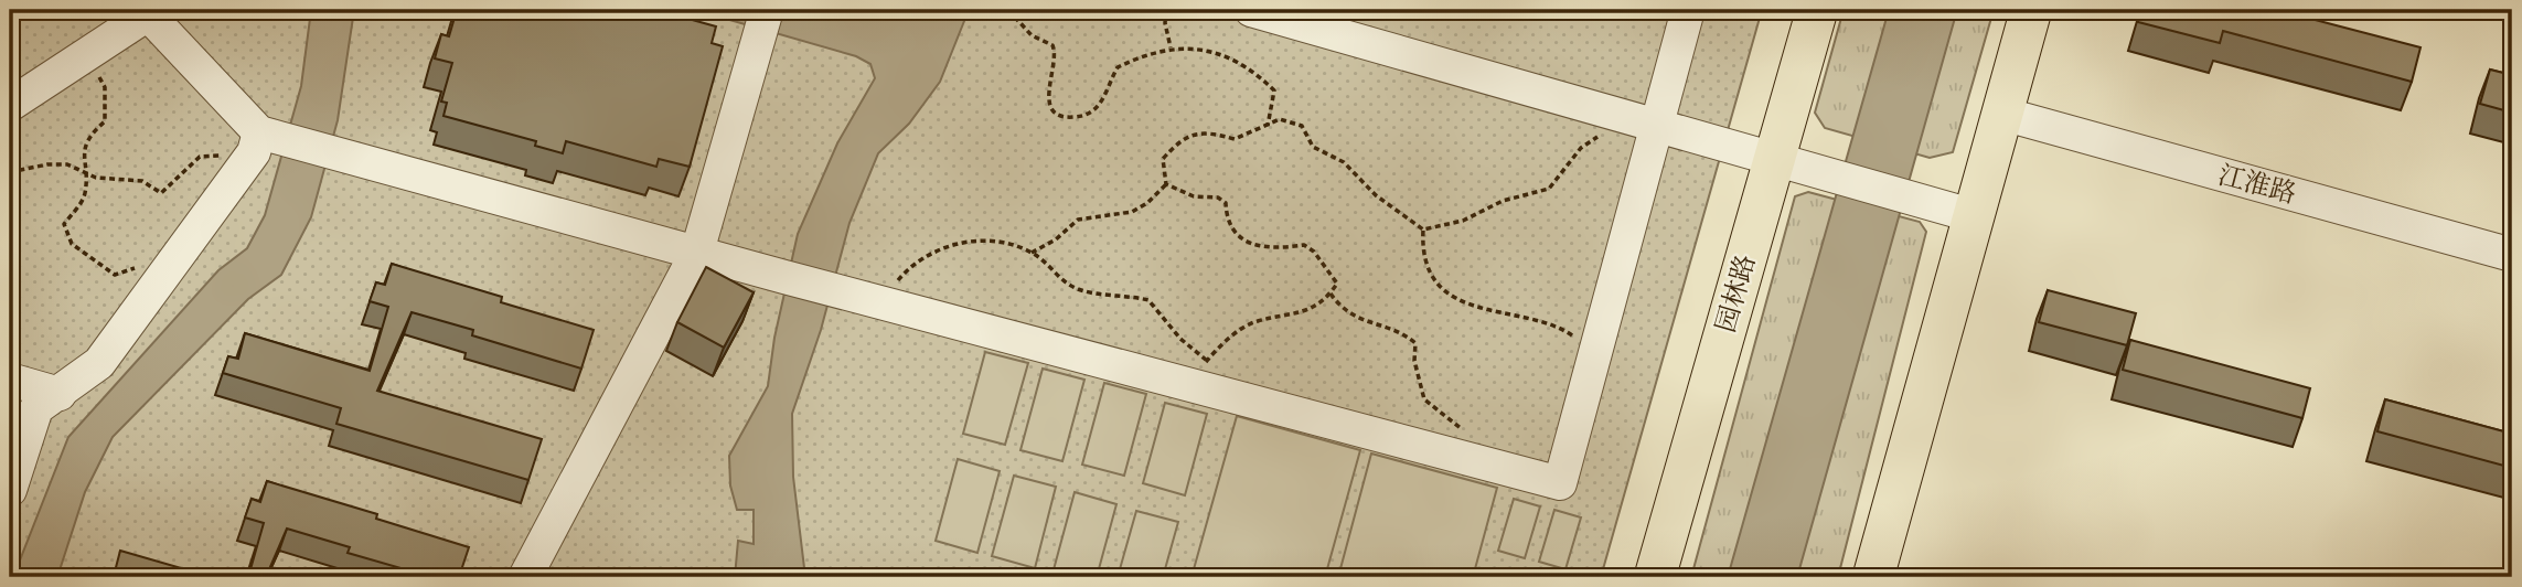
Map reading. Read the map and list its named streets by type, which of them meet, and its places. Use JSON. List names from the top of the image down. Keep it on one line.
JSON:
{"streets":{"main road":["园林路"],"street":["江淮路"]}}
